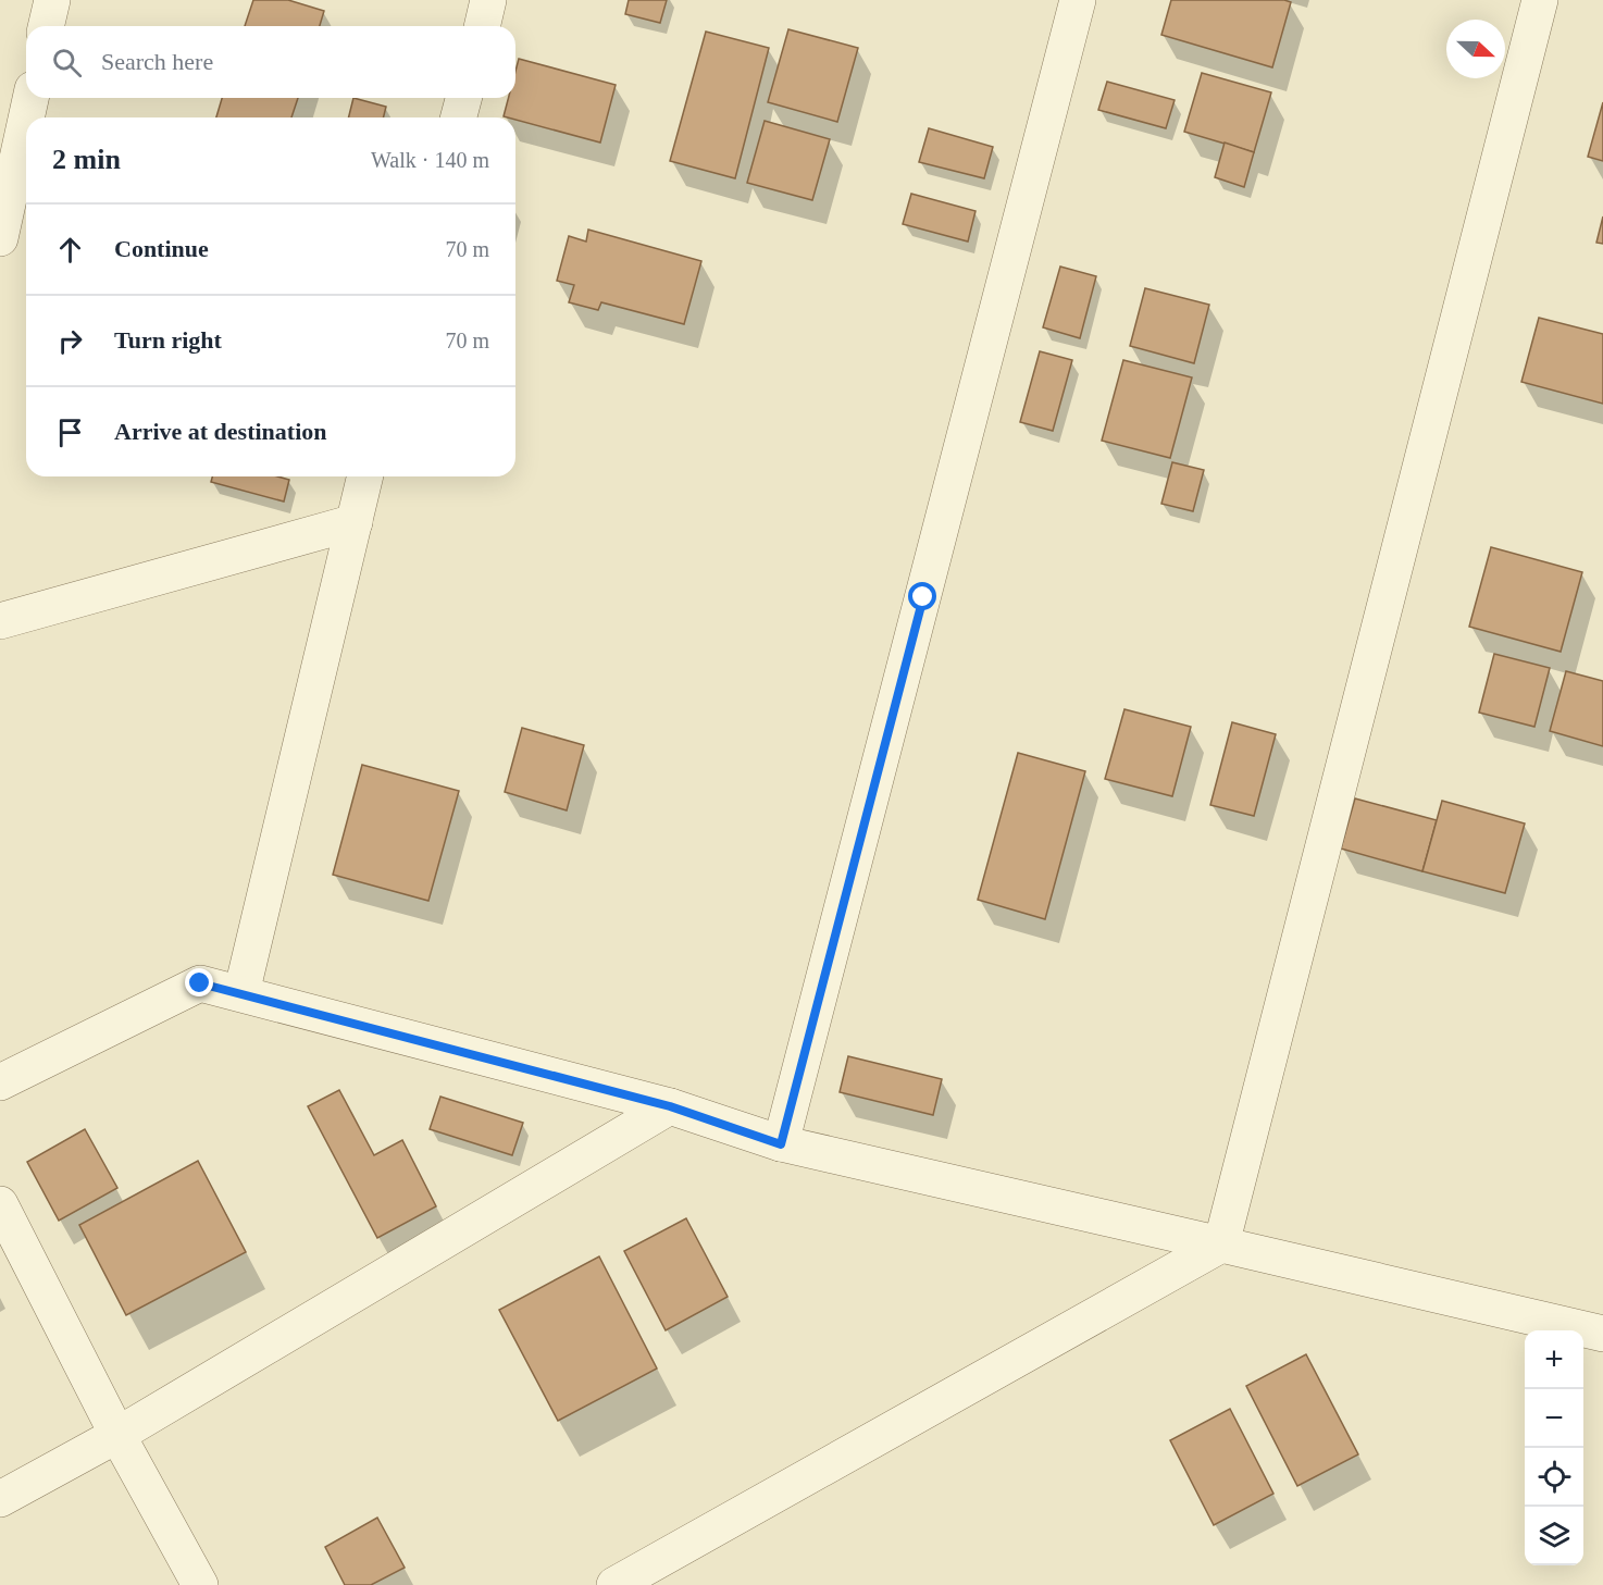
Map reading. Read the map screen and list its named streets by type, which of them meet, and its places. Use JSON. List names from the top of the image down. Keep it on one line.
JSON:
{"north":"right","page":{"search":"Search here","heading":["2 min","Walk · 140 m"],"list":[["Continue","70 m"],["Turn right","70 m"],"Arrive at destination"],"map_buttons":["+","−"]}}
